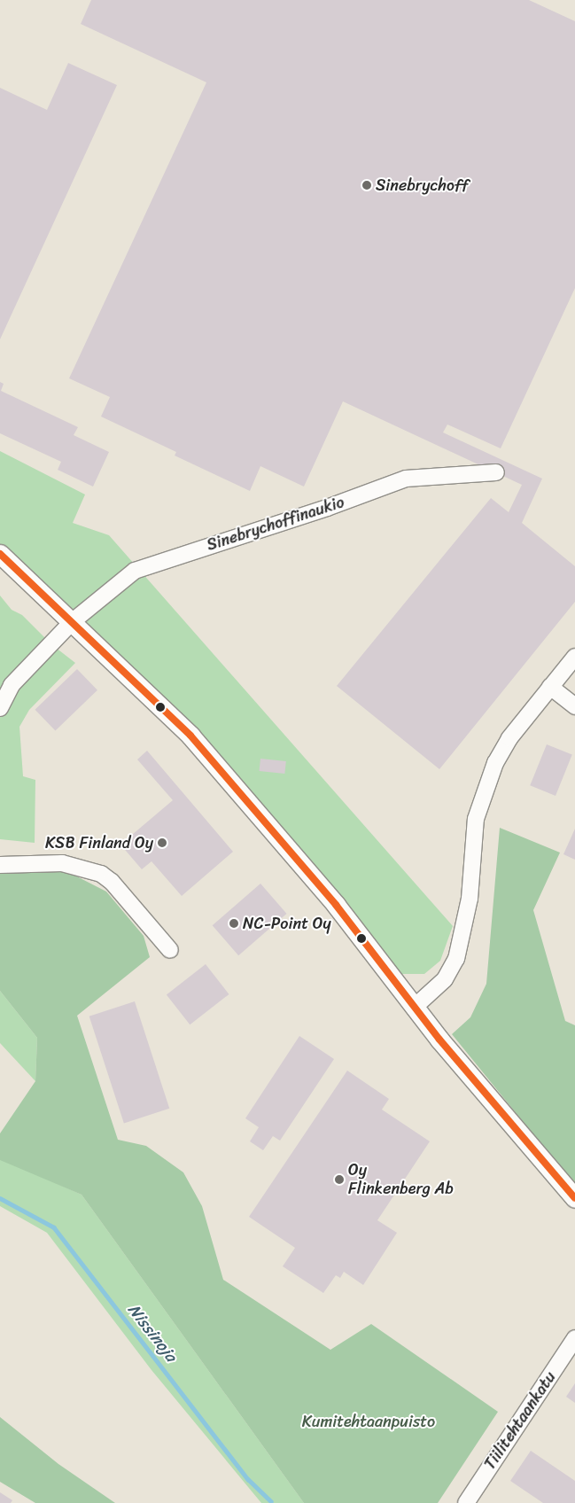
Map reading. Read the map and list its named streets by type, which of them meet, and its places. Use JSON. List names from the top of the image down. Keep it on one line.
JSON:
{"streets":{"street":["Sinebrychoffinaukio","Tiilitehtaankatu"]},"water":["Nissinoja"],"parks":["Kumitehtaanpuisto"],"places":["Sinebrychoff","KSB Finland Oy","NC-Point Oy","Oy Flinkenberg Ab"]}
